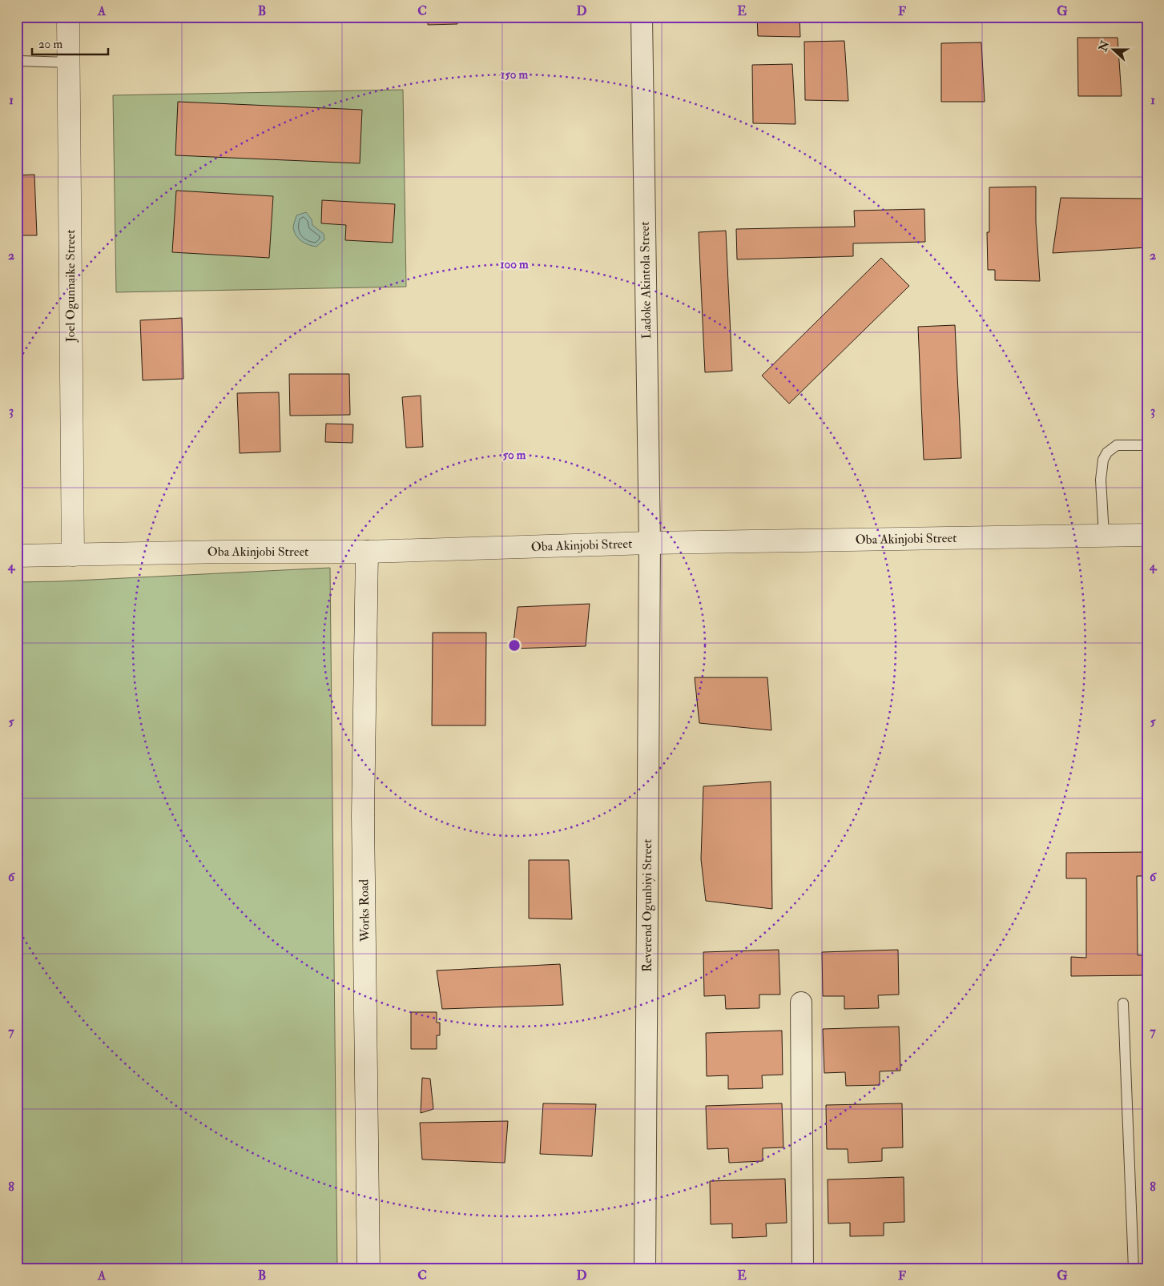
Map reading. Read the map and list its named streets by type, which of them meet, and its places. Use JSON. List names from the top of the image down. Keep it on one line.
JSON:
{"streets":{"street":["Ladoke Akintola Street","Joel Ogunnaike Street","Oba Akinjobi Street","Reverend Ogunbiyi Street","Works Road"]},"crossings":[["Ladoke Akintola Street","Oba Akinjobi Street"],["Ladoke Akintola Street","Reverend Ogunbiyi Street"],["Joel Ogunnaike Street","Oba Akinjobi Street"],["Oba Akinjobi Street","Reverend Ogunbiyi Street"],["Oba Akinjobi Street","Works Road"]],"scale_bar":"20 m","north":"left","grid":{"columns":["A","B","C","D","E","F","G"],"rows":["1","2","3","4","5","6","7","8"]},"rings":["150 m","100 m","50 m"]}
